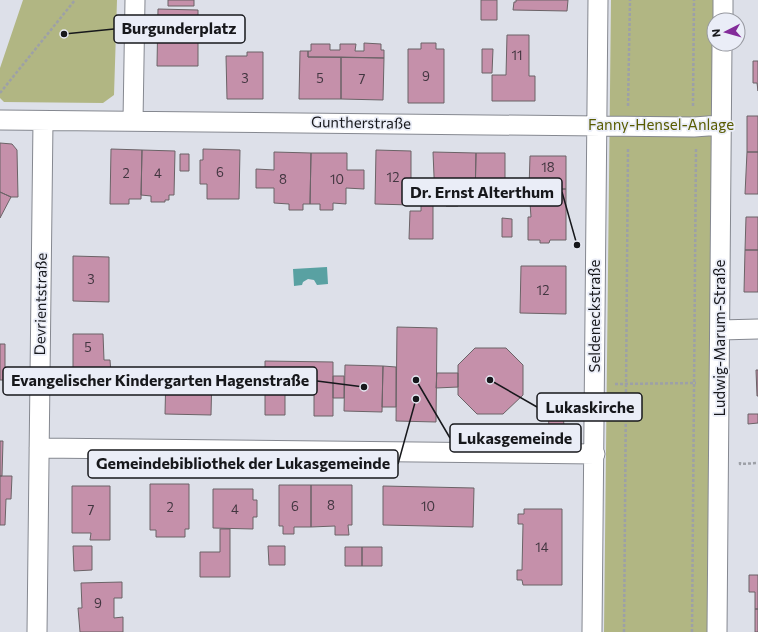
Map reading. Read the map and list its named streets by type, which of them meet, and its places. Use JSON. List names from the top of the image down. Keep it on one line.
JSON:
{"streets":{"street":["Guntherstraße","Devrientstraße","Seldeneckstraße","Ludwig-Marum-Straße"]},"crossings":[["Guntherstraße","Devrientstraße"],["Guntherstraße","Seldeneckstraße"],["Guntherstraße","Ludwig-Marum-Straße"]],"parks":["Fanny-Hensel-Anlage"],"places":["Burgunderplatz","Dr. Ernst Alterthum","Lukasgemeinde","Lukaskirche","Evangelischer Kindergarten Hagenstraße","Gemeindebibliothek der Lukasgemeinde"],"house_numbers":["11","9","3","5","7","18","6","2","4","12","8","10","3","12","5","8","6","10","2","4","7","14","9"],"north":"left"}
